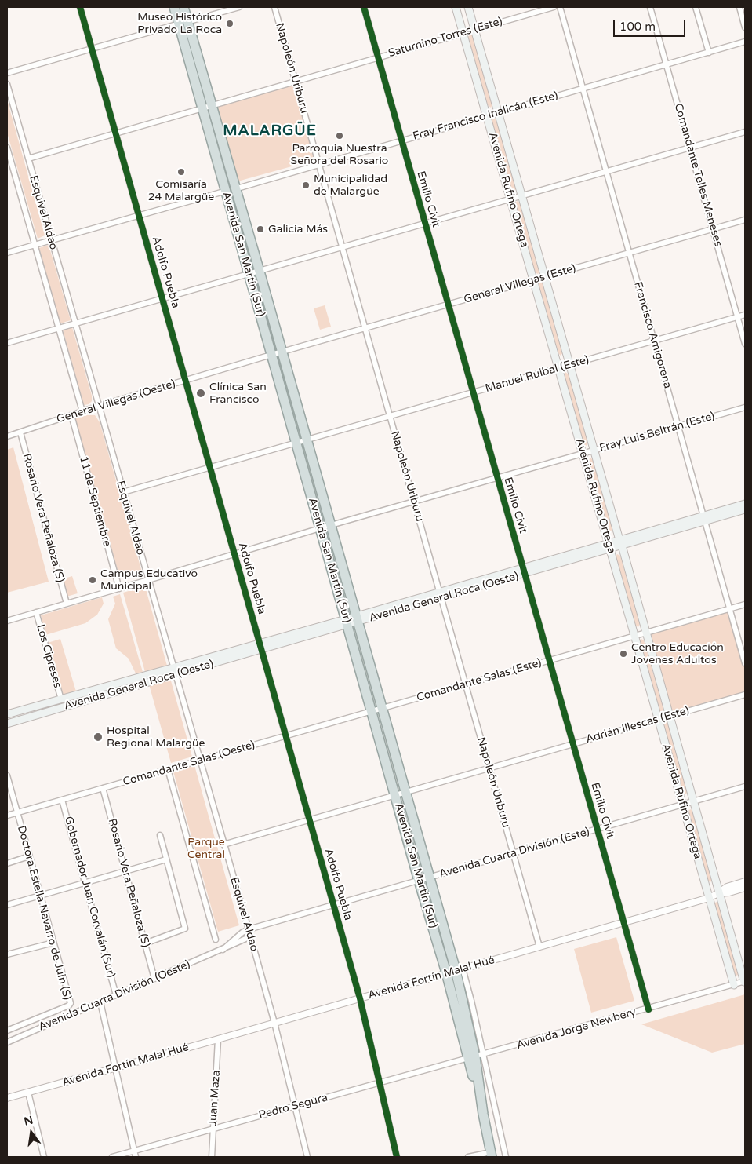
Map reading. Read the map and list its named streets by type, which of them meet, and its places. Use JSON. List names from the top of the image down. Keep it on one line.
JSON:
{"streets":{"highway":["Avenida San Martín (Sur)"],"main road":["Avenida Rufino Ortega","Avenida General Roca (Oeste)"],"street":["Saturnino Torres (Este)","Napoleón Uriburu","Fray Francisco Inalicán (Este)","Comandante Telles Meneses","Emilio Civit","Esquivel Aldao","Adolfo Puebla","General Villegas (Este)","Francisco Amigorena","Manuel Ruibal (Este)","General Villegas (Oeste)","Fray Luis Beltrán (Este)","11 de Septiembre","Rosario Vera Peñaloza (S)","Los Cipreses","Comandante Salas (Este)","Adrián Illescas (Este)","Comandante Salas (Oeste)","Avenida Cuarta División (Este)","Gobernador Juan Corvalán (Sur)","Doctora Estella Navarro de Juin (S)","Avenida Fortín Malal Hué","Avenida Cuarta División (Oeste)","Avenida Jorge Newbery","Juan Maza","Pedro Segura"]},"crossings":[["Saturnino Torres (Este)","Napoleón Uriburu"],["Saturnino Torres (Este)","Avenida Rufino Ortega"],["Saturnino Torres (Este)","Emilio Civit"],["Saturnino Torres (Este)","Esquivel Aldao"],["Saturnino Torres (Este)","Avenida San Martín (Sur)"],["Saturnino Torres (Este)","Adolfo Puebla"],["Napoleón Uriburu","Fray Francisco Inalicán (Este)"],["Napoleón Uriburu","General Villegas (Este)"],["Napoleón Uriburu","Manuel Ruibal (Este)"],["Napoleón Uriburu","Fray Luis Beltrán (Este)"],["Napoleón Uriburu","Avenida General Roca (Oeste)"],["Napoleón Uriburu","Comandante Salas (Este)"],["Napoleón Uriburu","Adrián Illescas (Este)"],["Napoleón Uriburu","Avenida Cuarta División (Este)"],["Napoleón Uriburu","Avenida Fortín Malal Hué"],["Fray Francisco Inalicán (Este)","Comandante Telles Meneses"],["Fray Francisco Inalicán (Este)","Avenida Rufino Ortega"],["Fray Francisco Inalicán (Este)","Emilio Civit"],["Fray Francisco Inalicán (Este)","Esquivel Aldao"],["Fray Francisco Inalicán (Este)","Avenida San Martín (Sur)"],["Fray Francisco Inalicán (Este)","Adolfo Puebla"],["Fray Francisco Inalicán (Este)","Francisco Amigorena"],["Comandante Telles Meneses","General Villegas (Este)"],["Comandante Telles Meneses","Manuel Ruibal (Este)"],["Avenida Rufino Ortega","General Villegas (Este)"],["Avenida Rufino Ortega","Manuel Ruibal (Este)"],["Avenida Rufino Ortega","Fray Luis Beltrán (Este)"],["Avenida Rufino Ortega","Avenida General Roca (Oeste)"],["Avenida Rufino Ortega","Comandante Salas (Este)"],["Avenida Rufino Ortega","Adrián Illescas (Este)"],["Avenida Rufino Ortega","Avenida Cuarta División (Este)"],["Avenida Rufino Ortega","Avenida Fortín Malal Hué"],["Avenida Rufino Ortega","Avenida Jorge Newbery"],["Emilio Civit","General Villegas (Este)"],["Emilio Civit","Manuel Ruibal (Este)"],["Emilio Civit","Fray Luis Beltrán (Este)"],["Emilio Civit","Avenida General Roca (Oeste)"],["Emilio Civit","Comandante Salas (Este)"],["Emilio Civit","Adrián Illescas (Este)"],["Emilio Civit","Avenida Cuarta División (Este)"],["Emilio Civit","Avenida Fortín Malal Hué"],["Emilio Civit","Avenida Jorge Newbery"],["Esquivel Aldao","Manuel Ruibal (Este)"],["Esquivel Aldao","General Villegas (Oeste)"],["Esquivel Aldao","Fray Luis Beltrán (Este)"],["Esquivel Aldao","Avenida General Roca (Oeste)"],["Esquivel Aldao","Adrián Illescas (Este)"],["Esquivel Aldao","Comandante Salas (Oeste)"],["Esquivel Aldao","Avenida Fortín Malal Hué"],["Esquivel Aldao","Avenida Cuarta División (Oeste)"],["Esquivel Aldao","Pedro Segura"],["Avenida San Martín (Sur)","General Villegas (Este)"],["Avenida San Martín (Sur)","Manuel Ruibal (Este)"],["Avenida San Martín (Sur)","General Villegas (Oeste)"],["Avenida San Martín (Sur)","Fray Luis Beltrán (Este)"],["Avenida San Martín (Sur)","Avenida General Roca (Oeste)"],["Avenida San Martín (Sur)","Comandante Salas (Este)"],["Avenida San Martín (Sur)","Adrián Illescas (Este)"],["Avenida San Martín (Sur)","Comandante Salas (Oeste)"],["Avenida San Martín (Sur)","Avenida Cuarta División (Este)"],["Avenida San Martín (Sur)","Avenida Fortín Malal Hué"],["Avenida San Martín (Sur)","Avenida Cuarta División (Oeste)"],["Avenida San Martín (Sur)","Avenida Jorge Newbery"],["Avenida San Martín (Sur)","Pedro Segura"],["Adolfo Puebla","Manuel Ruibal (Este)"],["Adolfo Puebla","General Villegas (Oeste)"],["Adolfo Puebla","Fray Luis Beltrán (Este)"],["Adolfo Puebla","Avenida General Roca (Oeste)"],["Adolfo Puebla","Adrián Illescas (Este)"],["Adolfo Puebla","Comandante Salas (Oeste)"],["Adolfo Puebla","Avenida Fortín Malal Hué"],["Adolfo Puebla","Avenida Cuarta División (Oeste)"],["Adolfo Puebla","Pedro Segura"],["General Villegas (Este)","Francisco Amigorena"],["General Villegas (Este)","General Villegas (Oeste)"],["Francisco Amigorena","Manuel Ruibal (Este)"],["Francisco Amigorena","Fray Luis Beltrán (Este)"],["Francisco Amigorena","Avenida General Roca (Oeste)"],["Francisco Amigorena","Comandante Salas (Este)"],["General Villegas (Oeste)","11 de Septiembre"],["General Villegas (Oeste)","Rosario Vera Peñaloza (S)"],["Fray Luis Beltrán (Este)","11 de Septiembre"],["Fray Luis Beltrán (Este)","Rosario Vera Peñaloza (S)"],["Fray Luis Beltrán (Este)","Los Cipreses"],["Rosario Vera Peñaloza (S)","Comandante Salas (Oeste)"],["Rosario Vera Peñaloza (S)","Avenida Cuarta División (Oeste)"],["Avenida General Roca (Oeste)","Los Cipreses"],["Comandante Salas (Este)","Comandante Salas (Oeste)"],["Comandante Salas (Oeste)","Gobernador Juan Corvalán (Sur)"],["Comandante Salas (Oeste)","Doctora Estella Navarro de Juin (S)"],["Avenida Cuarta División (Este)","Avenida Cuarta División (Oeste)"],["Gobernador Juan Corvalán (Sur)","Avenida Cuarta División (Oeste)"],["Avenida Fortín Malal Hué","Juan Maza"],["Avenida Jorge Newbery","Pedro Segura"],["Juan Maza","Pedro Segura"]],"districts":["MALARGÜE"],"parks":["Parque Central"],"places":["Museo Histórico Privado La Roca","Parroquia Nuestra Señora del Rosario","Comisaría 24 Malargüe","Municipalidad de Malargüe","Galicia Más","Clínica San Francisco","Campus Educativo Municipal","Centro Educación Jovenes Adultos","Hospital Regional Malargüe"],"scale_bar":"100 m","north":"top"}
